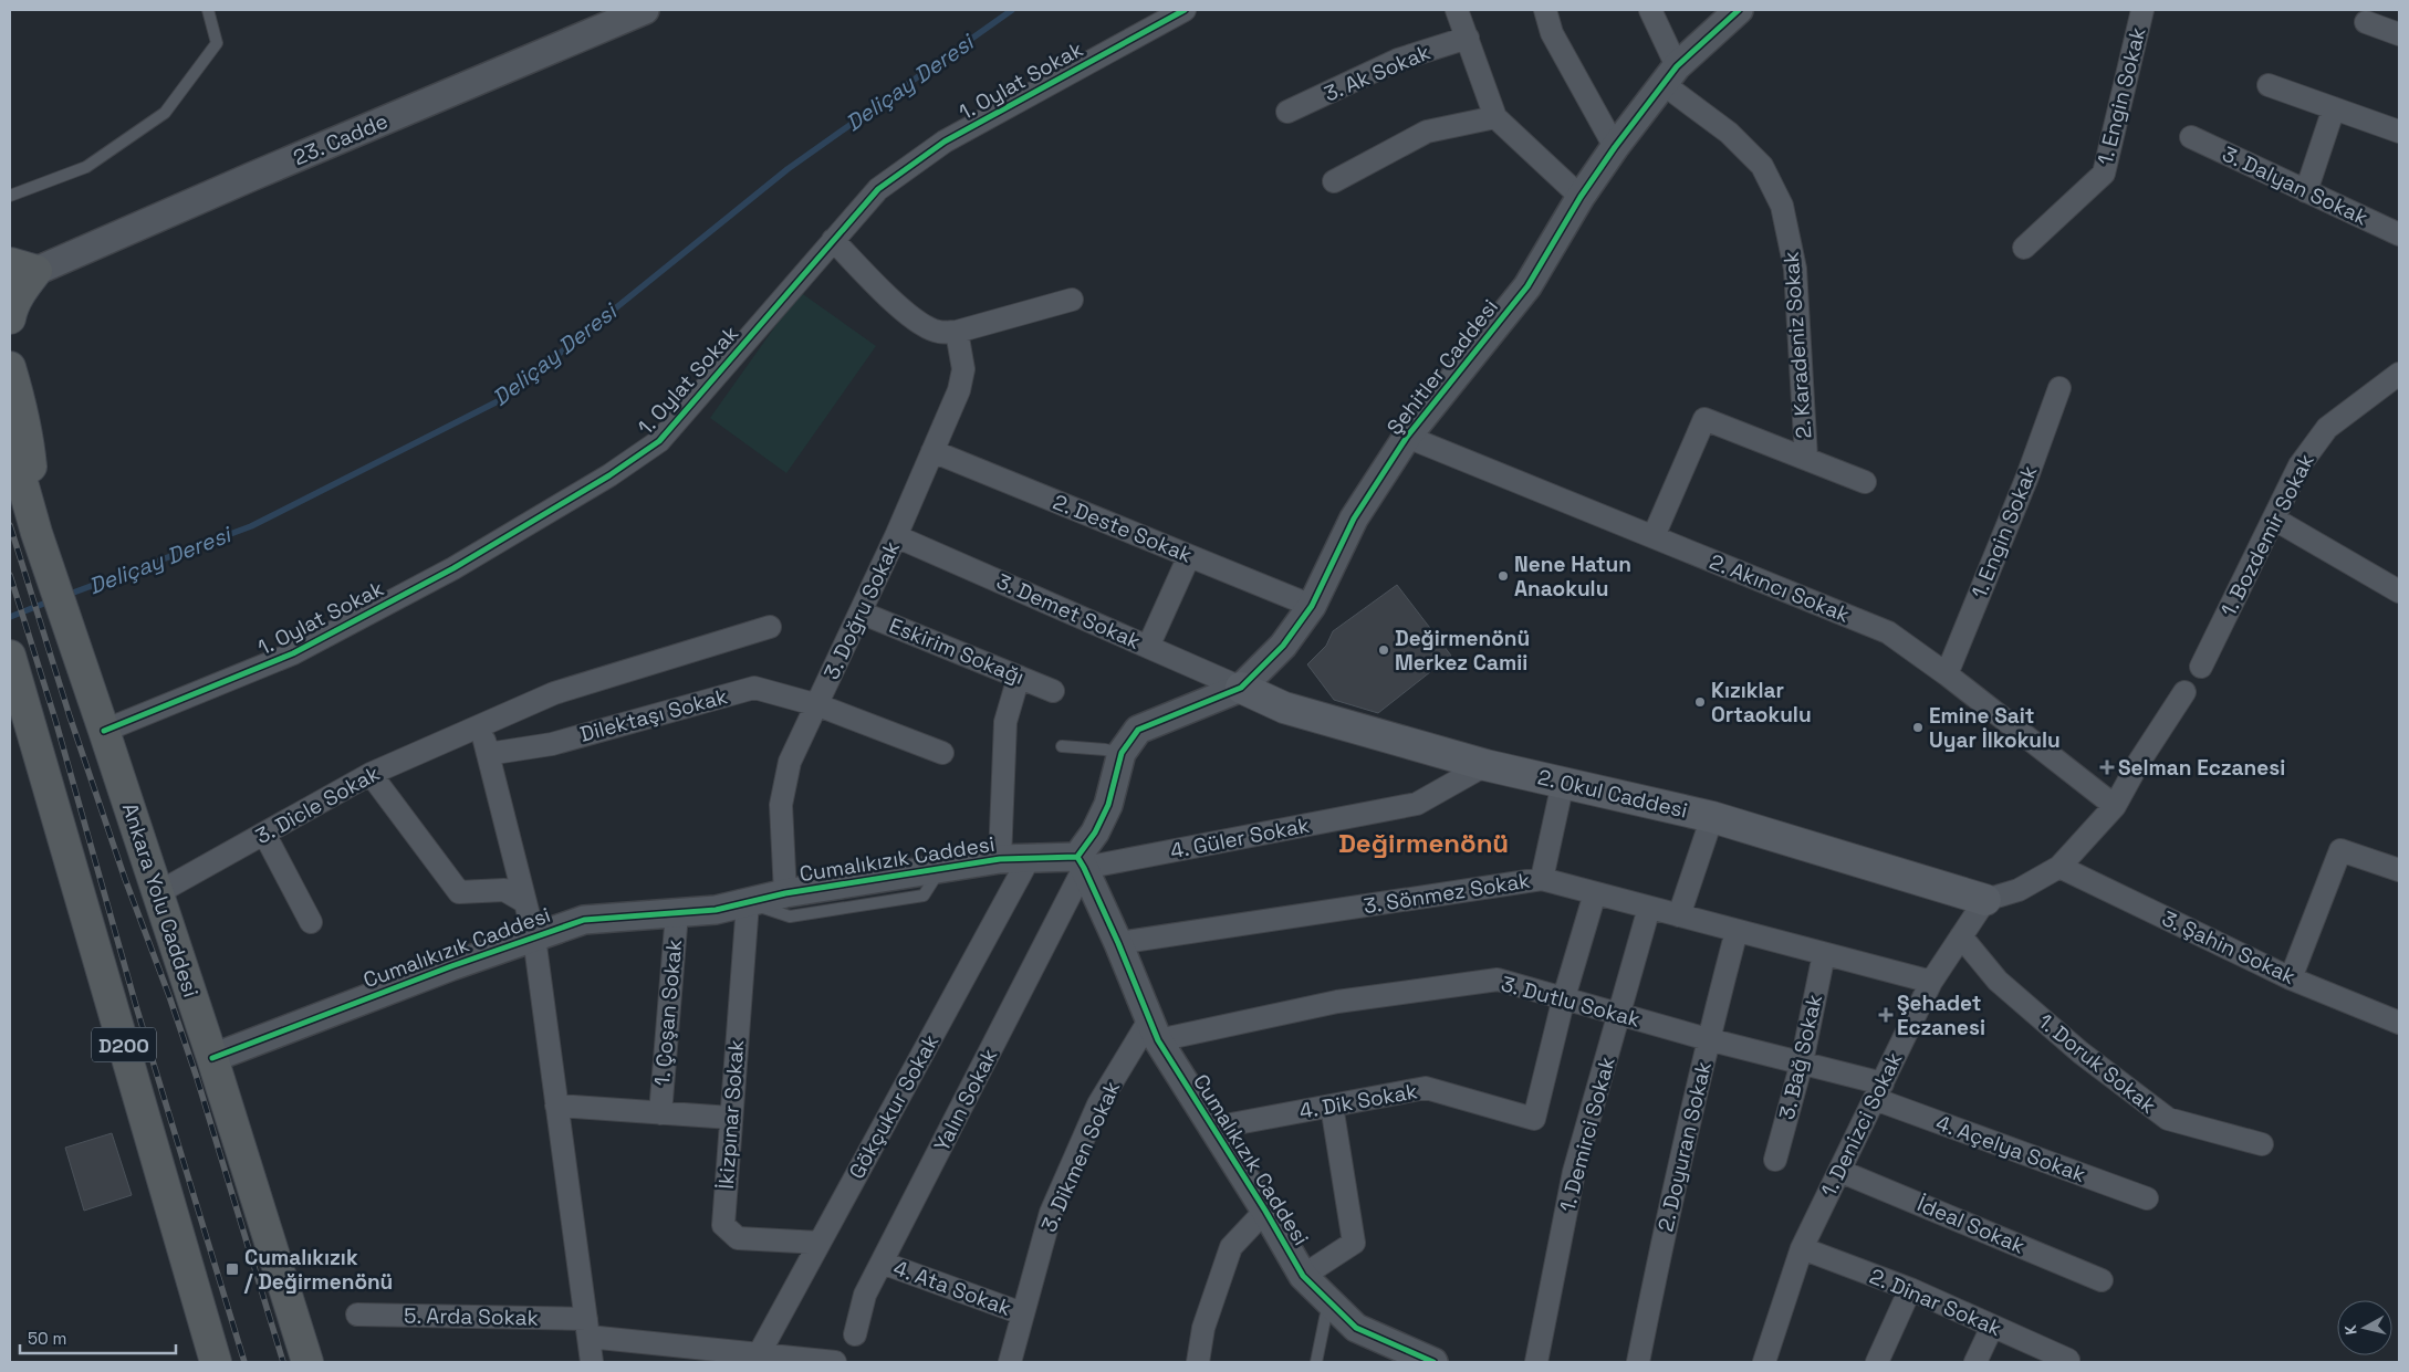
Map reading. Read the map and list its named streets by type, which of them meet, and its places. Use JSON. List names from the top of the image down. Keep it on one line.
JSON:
{"streets":{"highway":["Ankara Yolu Caddesi","D200"],"main road":["2. Okul Caddesi"],"street":["3. Ak Sokak","1. Oylat Sokak","1. Engin Sokak","23. Cadde","3. Dalyan Sokak","2. Karadeniz Sokak","Şehitler Caddesi","2. Deste Sokak","1. Bozdemir Sokak","2. Akıncı Sokak","3. Doğru Sokak","3. Demet Sokak","Eskirim Sokağı","Dilektaşı Sokak","3. Dicle Sokak","4. Güler Sokak","Cumalıkızık Caddesi","3. Sönmez Sokak","3. Şahin Sokak","3. Dutlu Sokak","1. Çoşan Sokak","3. Bağ Sokak","1. Doruk Sokak","Yalın Sokak","4. Dik Sokak","Gökçukur Sokak","İkizpınar Sokak","1. Denizci Sokak","1. Demirci Sokak","2. Doyuran Sokak","4. Açelya Sokak","3. Dikmen Sokak","İdeal Sokak","4. Ata Sokak","2. Dinar Sokak","5. Arda Sokak"]},"crossings":[["1. Oylat Sokak","Ankara Yolu Caddesi"],["1. Engin Sokak","2. Akıncı Sokak"],["2. Karadeniz Sokak","Şehitler Caddesi"],["Şehitler Caddesi","2. Deste Sokak"],["Şehitler Caddesi","2. Akıncı Sokak"],["Şehitler Caddesi","3. Demet Sokak"],["Şehitler Caddesi","2. Okul Caddesi"],["Şehitler Caddesi","4. Güler Sokak"],["Şehitler Caddesi","Cumalıkızık Caddesi"],["Şehitler Caddesi","Yalın Sokak"],["2. Deste Sokak","3. Doğru Sokak"],["3. Doğru Sokak","3. Demet Sokak"],["3. Doğru Sokak","Eskirim Sokağı"],["3. Doğru Sokak","Dilektaşı Sokak"],["3. Doğru Sokak","Cumalıkızık Caddesi"],["3. Demet Sokak","2. Okul Caddesi"],["2. Okul Caddesi","4. Güler Sokak"],["2. Okul Caddesi","1. Denizci Sokak"],["3. Dicle Sokak","Ankara Yolu Caddesi"],["4. Güler Sokak","Cumalıkızık Caddesi"],["4. Güler Sokak","Yalın Sokak"],["Cumalıkızık Caddesi","3. Sönmez Sokak"],["Cumalıkızık Caddesi","Ankara Yolu Caddesi"],["Cumalıkızık Caddesi","3. Dutlu Sokak"],["Cumalıkızık Caddesi","1. Çoşan Sokak"],["Cumalıkızık Caddesi","Yalın Sokak"],["Cumalıkızık Caddesi","4. Dik Sokak"],["Cumalıkızık Caddesi","Gökçukur Sokak"],["Cumalıkızık Caddesi","İkizpınar Sokak"],["Cumalıkızık Caddesi","3. Dikmen Sokak"],["3. Sönmez Sokak","3. Bağ Sokak"],["3. Sönmez Sokak","1. Denizci Sokak"],["3. Sönmez Sokak","1. Demirci Sokak"],["3. Sönmez Sokak","2. Doyuran Sokak"],["3. Dutlu Sokak","3. Bağ Sokak"],["3. Dutlu Sokak","4. Dik Sokak"],["3. Dutlu Sokak","1. Denizci Sokak"],["3. Dutlu Sokak","1. Demirci Sokak"],["3. Dutlu Sokak","2. Doyuran Sokak"],["3. Dutlu Sokak","4. Açelya Sokak"],["3. Dutlu Sokak","3. Dikmen Sokak"],["1. Doruk Sokak","1. Denizci Sokak"],["Yalın Sokak","4. Ata Sokak"],["Gökçukur Sokak","İkizpınar Sokak"],["Gökçukur Sokak","5. Arda Sokak"],["1. Denizci Sokak","4. Açelya Sokak"],["1. Denizci Sokak","İdeal Sokak"],["1. Denizci Sokak","2. Dinar Sokak"],["3. Dikmen Sokak","4. Ata Sokak"]],"districts":["Değirmenönü"],"water":["Deliçay Deresi"],"places":{"other":["Nene Hatun Anaokulu","Değirmenönü Merkez Camii","Kızıklar Ortaokulu","Emine Sait Uyar İlkokulu"],"health":["Selman Eczanesi","Şehadet Eczanesi"],"transit":["Cumalıkızık / Değirmenönü"]},"scale_bar":"50 m","north":"left"}
